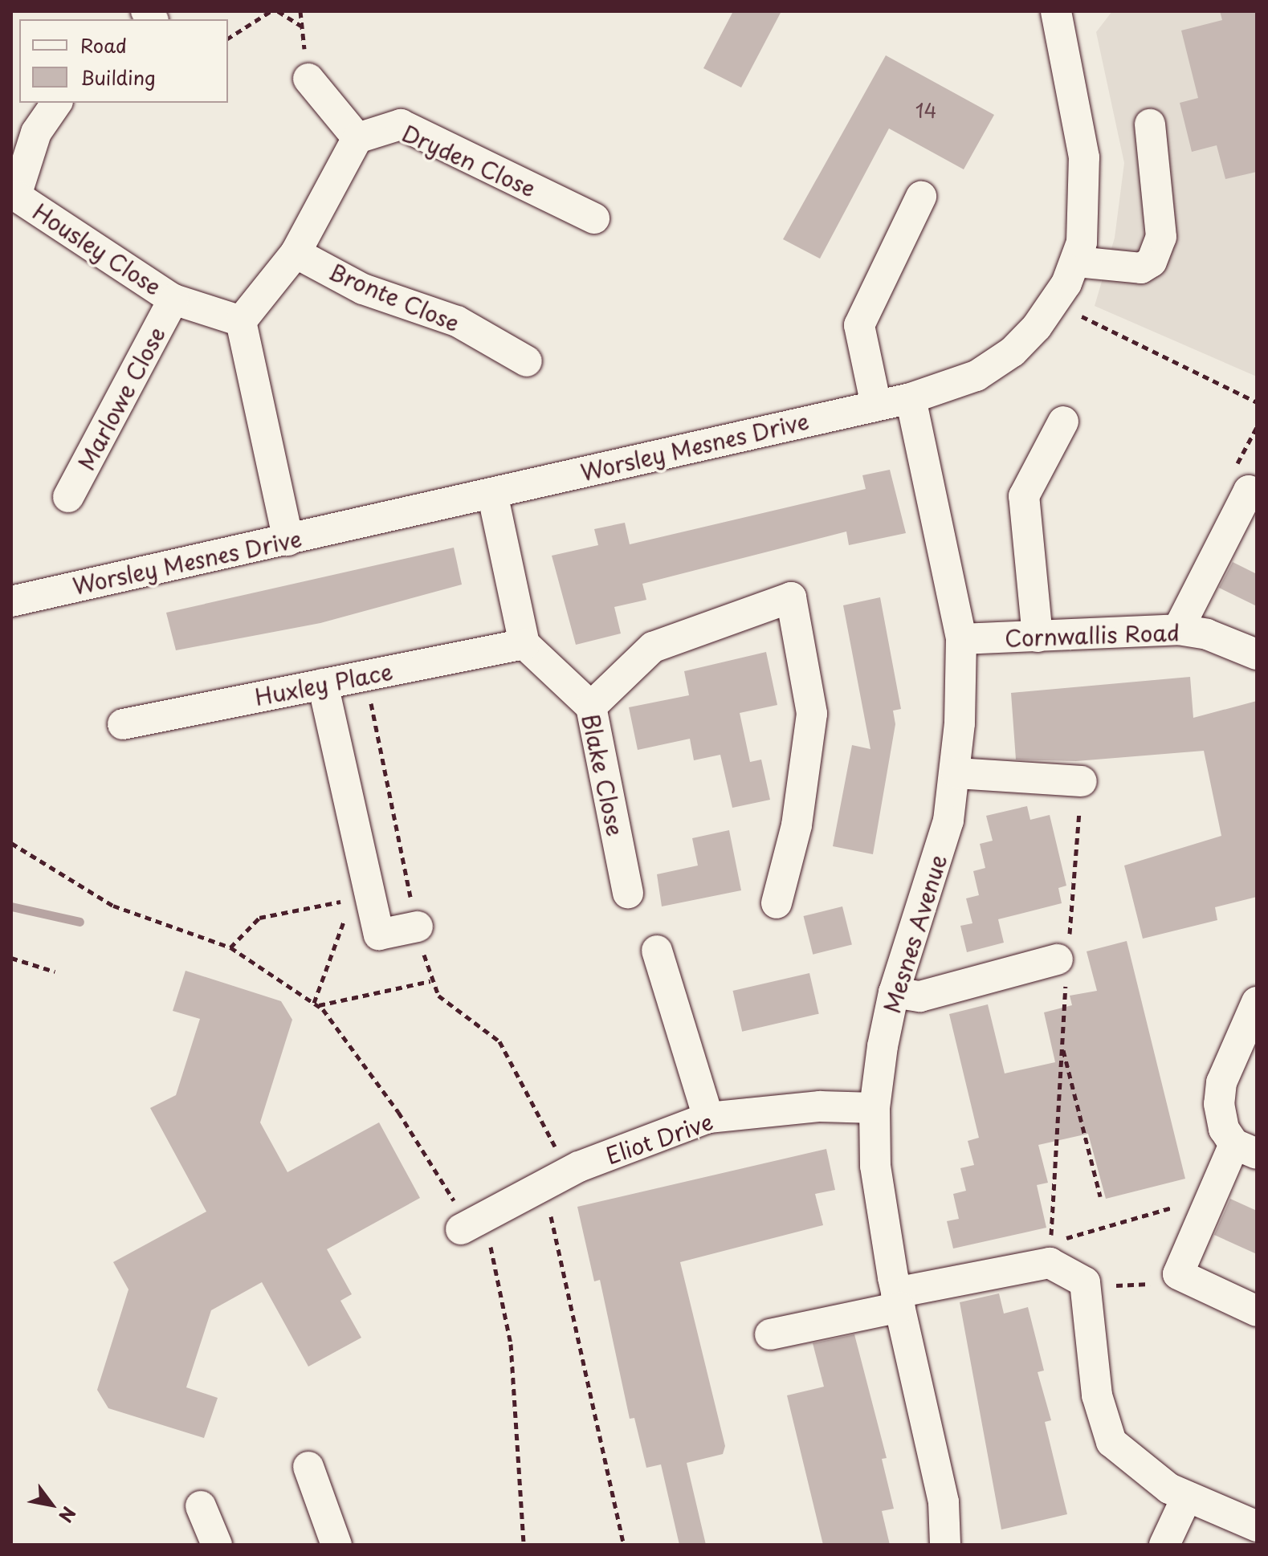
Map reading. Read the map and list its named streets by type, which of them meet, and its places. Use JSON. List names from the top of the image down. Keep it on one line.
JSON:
{"streets":{"street":["Dryden Close","Housley Close","Bronte Close","Marlowe Close","Worsley Mesnes Drive","Cornwallis Road","Huxley Place","Blake Close","Mesnes Avenue","Eliot Drive"]},"crossings":[["Housley Close","Marlowe Close"],["Worsley Mesnes Drive","Mesnes Avenue"],["Cornwallis Road","Mesnes Avenue"],["Huxley Place","Blake Close"],["Mesnes Avenue","Eliot Drive"]],"house_numbers":["14"],"legend":["Road","Building"],"north":"bottom right"}
